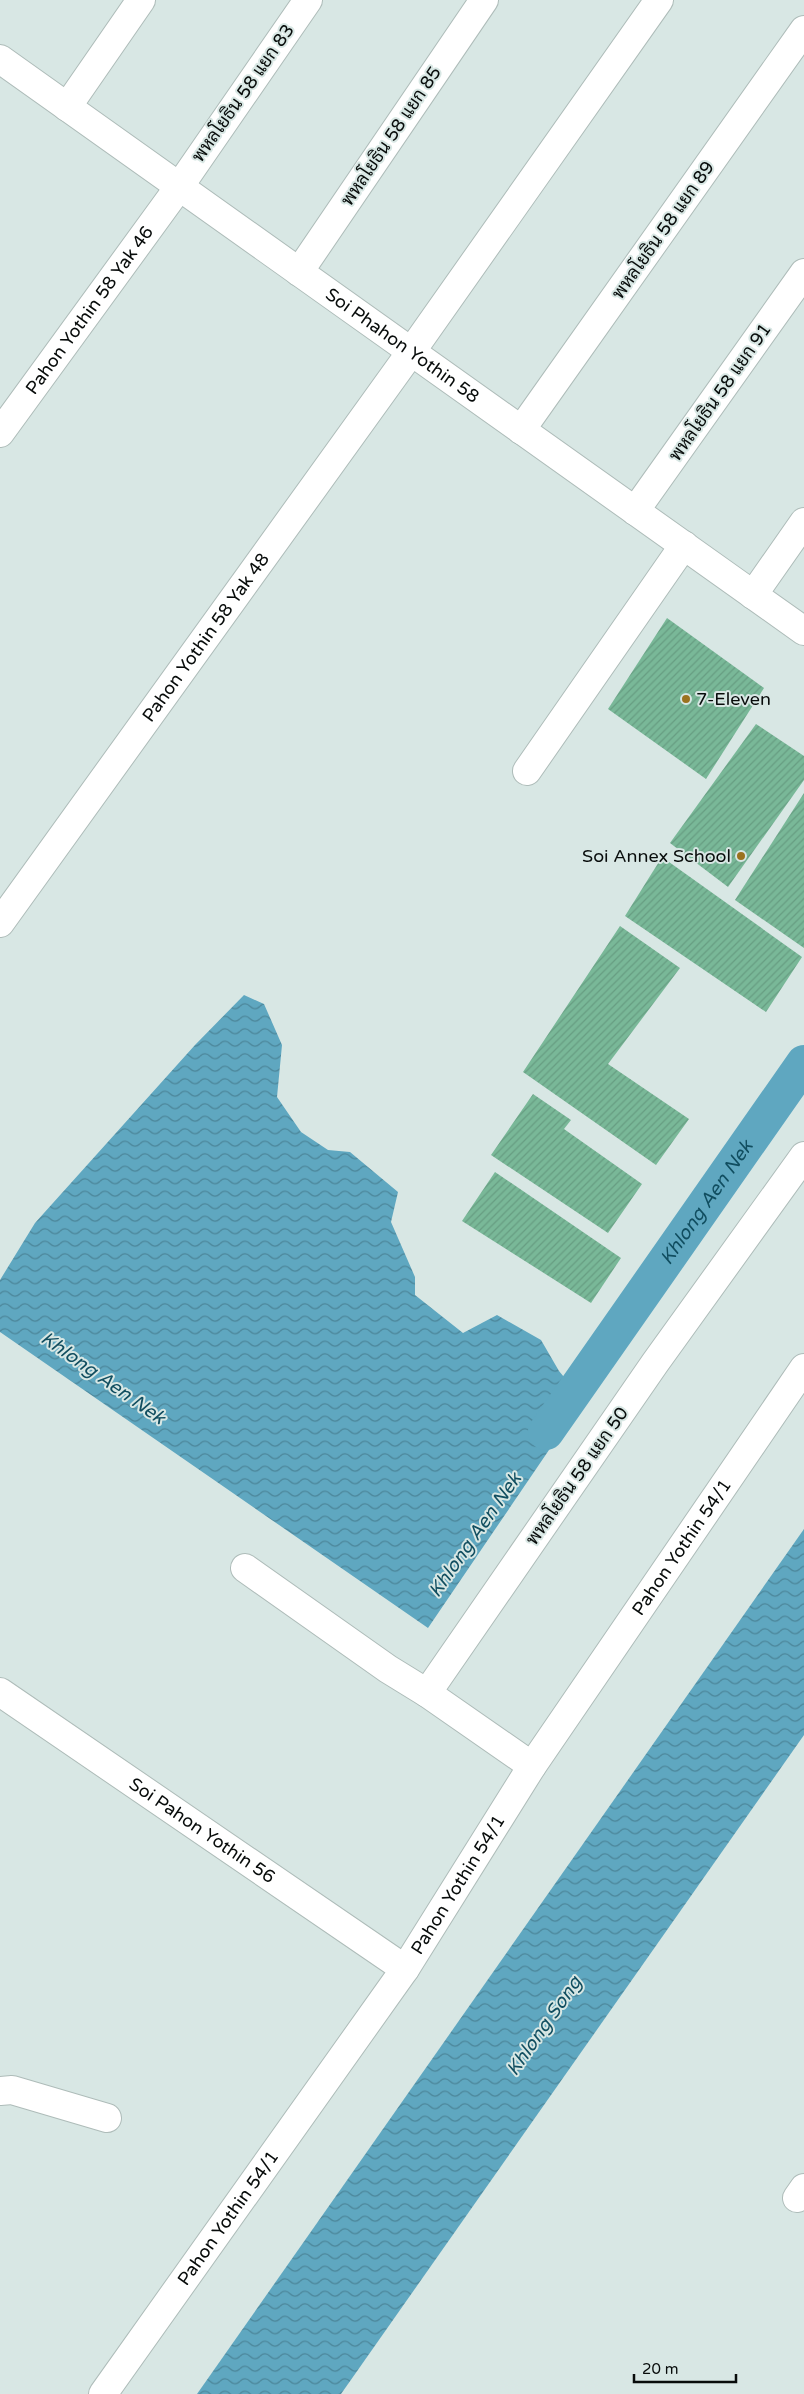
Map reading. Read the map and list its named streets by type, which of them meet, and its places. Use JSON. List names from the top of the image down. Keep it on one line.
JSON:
{"streets":{"street":["พหลโยธิน 58 แยก 83","พหลโยธิน 58 แยก 85","พหลโยธิน 58 แยก 89","Pahon Yothin 58 Yak 46","Soi Phahon Yothin 58","พหลโยธิน 58 แยก 91","Pahon Yothin 58 Yak 48","พหลโยธิน 58 แยก 50","Pahon Yothin 54/1","Soi Pahon Yothin 56"]},"crossings":[["พหลโยธิน 58 แยก 83","Pahon Yothin 58 Yak 46"],["พหลโยธิน 58 แยก 83","Soi Phahon Yothin 58"],["พหลโยธิน 58 แยก 85","Soi Phahon Yothin 58"],["พหลโยธิน 58 แยก 89","Soi Phahon Yothin 58"],["Pahon Yothin 58 Yak 46","Soi Phahon Yothin 58"],["Soi Phahon Yothin 58","พหลโยธิน 58 แยก 91"],["Soi Phahon Yothin 58","Pahon Yothin 58 Yak 48"],["Pahon Yothin 54/1","Soi Pahon Yothin 56"]],"water":["Khlong Aen Nek","Khlong Song"],"places":["7-Eleven","Soi Annex School"],"scale_bar":"20 m"}
